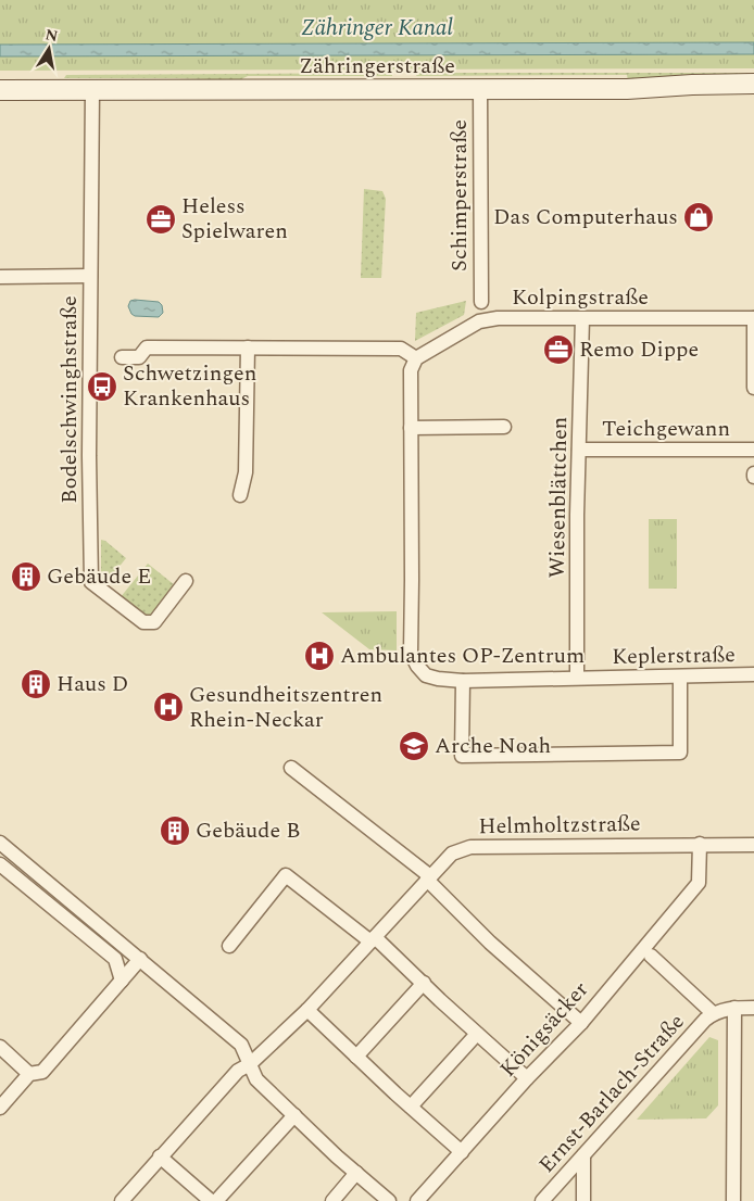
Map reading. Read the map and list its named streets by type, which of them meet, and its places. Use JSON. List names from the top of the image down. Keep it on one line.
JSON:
{"streets":{"main road":["Zähringerstraße"],"street":["Schimperstraße","Kolpingstraße","Bodelschwinghstraße","Teichgewann","Wiesenblättchen","Keplerstraße","Helmholtzstraße","Königsäcker","Ernst-Barlach-Straße"]},"crossings":[["Zähringerstraße","Schimperstraße"],["Zähringerstraße","Bodelschwinghstraße"],["Kolpingstraße","Wiesenblättchen"],["Teichgewann","Wiesenblättchen"],["Wiesenblättchen","Keplerstraße"],["Helmholtzstraße","Königsäcker"]],"water":["Zähringer Kanal"],"places":{"shop":["Das Computerhaus"],"office":["Heless Spielwaren","Remo Dippe"],"bus stop":["Schwetzingen Krankenhaus"],"building":["Gebäude E","Haus D","Gebäude B"],"hospital":["Ambulantes OP-Zentrum","Gesundheitszentren Rhein-Neckar"],"school or university":["Arche Noah"]},"north":"top"}
